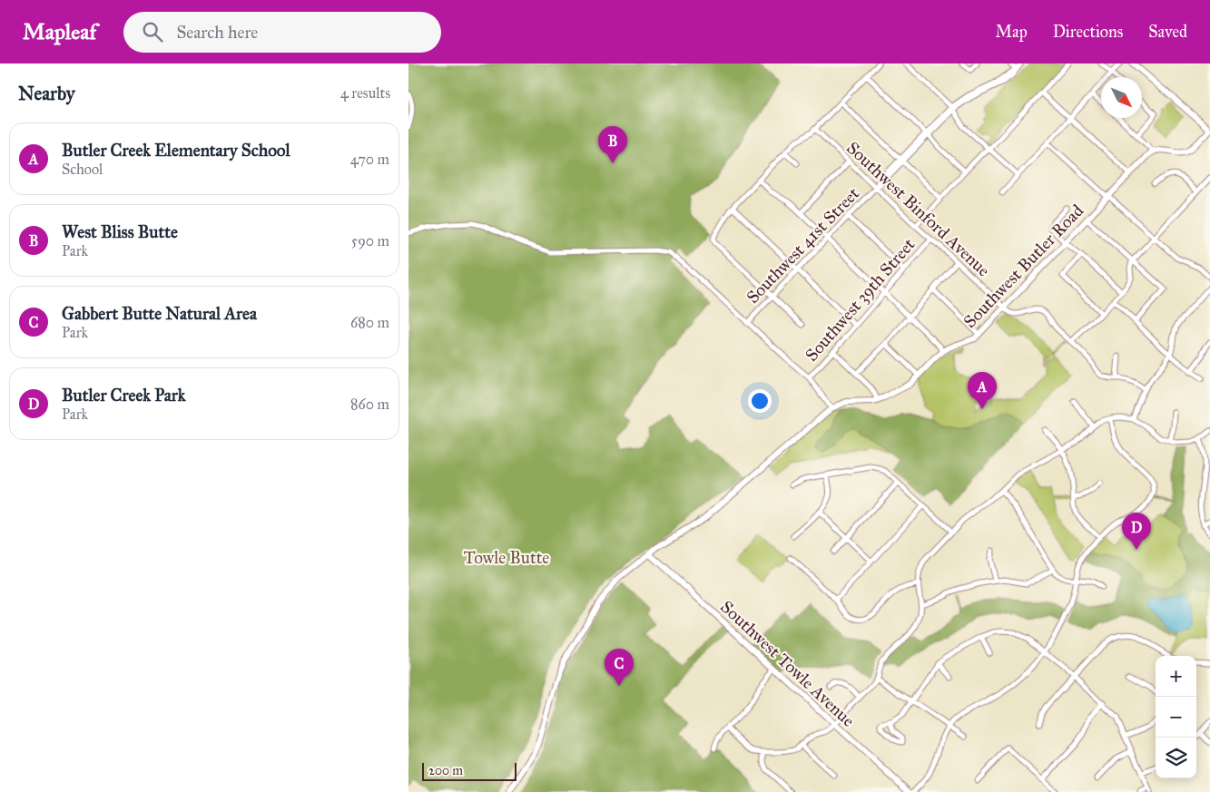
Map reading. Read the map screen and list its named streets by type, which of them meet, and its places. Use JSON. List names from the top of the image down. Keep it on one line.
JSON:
{"streets":{"main road":["Southwest Butler Road","Southwest Towle Avenue"],"street":["Southwest Binford Avenue","Southwest 41st Street","Southwest 39th Street"]},"crossings":[["Southwest Binford Avenue","Southwest 41st Street"],["Southwest Binford Avenue","Southwest Butler Road"],["Southwest Binford Avenue","Southwest 39th Street"],["Southwest Butler Road","Southwest Towle Avenue"]],"parks":["Towle Butte"],"scale_bar":"200 m","north":"bottom right","page":{"header":"Mapleaf","search":"Search here","nav":["Map","Directions","Saved"],"heading":["Nearby","4 results"],"list":[{"mark":"A","name":"Butler Creek Elementary School","note":"School","value":"470 m"},{"mark":"B","name":"West Bliss Butte","note":"Park","value":"590 m"},{"mark":"C","name":"Gabbert Butte Natural Area","note":"Park","value":"680 m"},{"mark":"D","name":"Butler Creek Park","note":"Park","value":"860 m"}],"pins":["B","A","D","C"],"map_buttons":["+","−"],"scale":"200 m"}}
